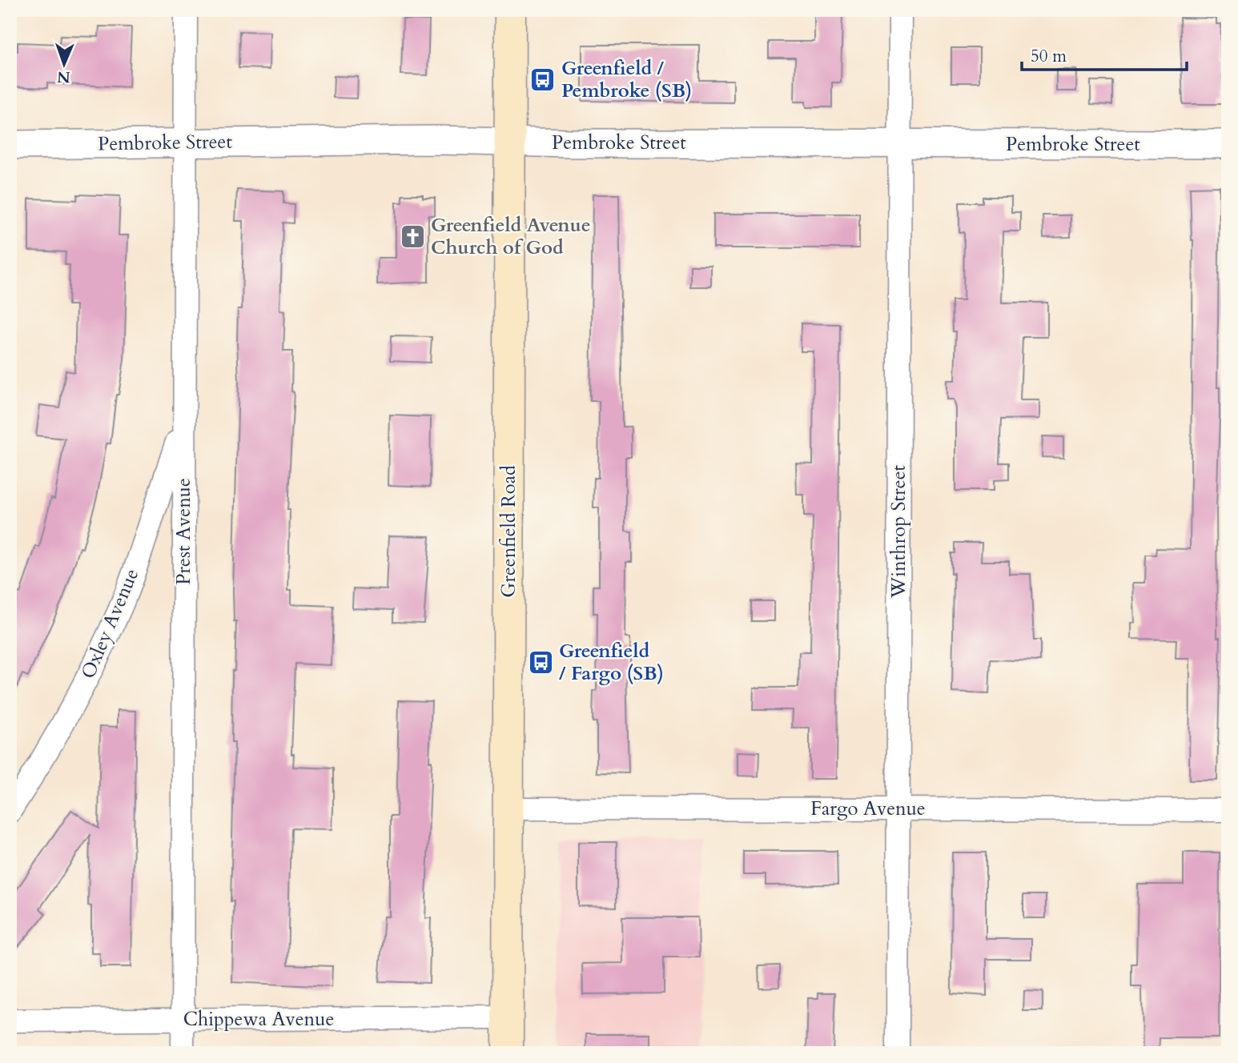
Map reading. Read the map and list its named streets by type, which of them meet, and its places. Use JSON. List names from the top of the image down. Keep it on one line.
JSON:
{"streets":{"main road":["Greenfield Road"],"street":["Pembroke Street","Prest Avenue","Winthrop Street","Oxley Avenue","Fargo Avenue","Chippewa Avenue"]},"crossings":[["Pembroke Street","Prest Avenue"],["Pembroke Street","Greenfield Road"],["Pembroke Street","Winthrop Street"],["Prest Avenue","Oxley Avenue"],["Prest Avenue","Chippewa Avenue"],["Greenfield Road","Fargo Avenue"],["Greenfield Road","Chippewa Avenue"],["Winthrop Street","Fargo Avenue"]],"places":{"bus stop":["Greenfield / Pembroke (SB)","Greenfield / Fargo (SB)"],"church":["Greenfield Avenue Church of God"]},"scale_bar":"50 m","north":"bottom"}
